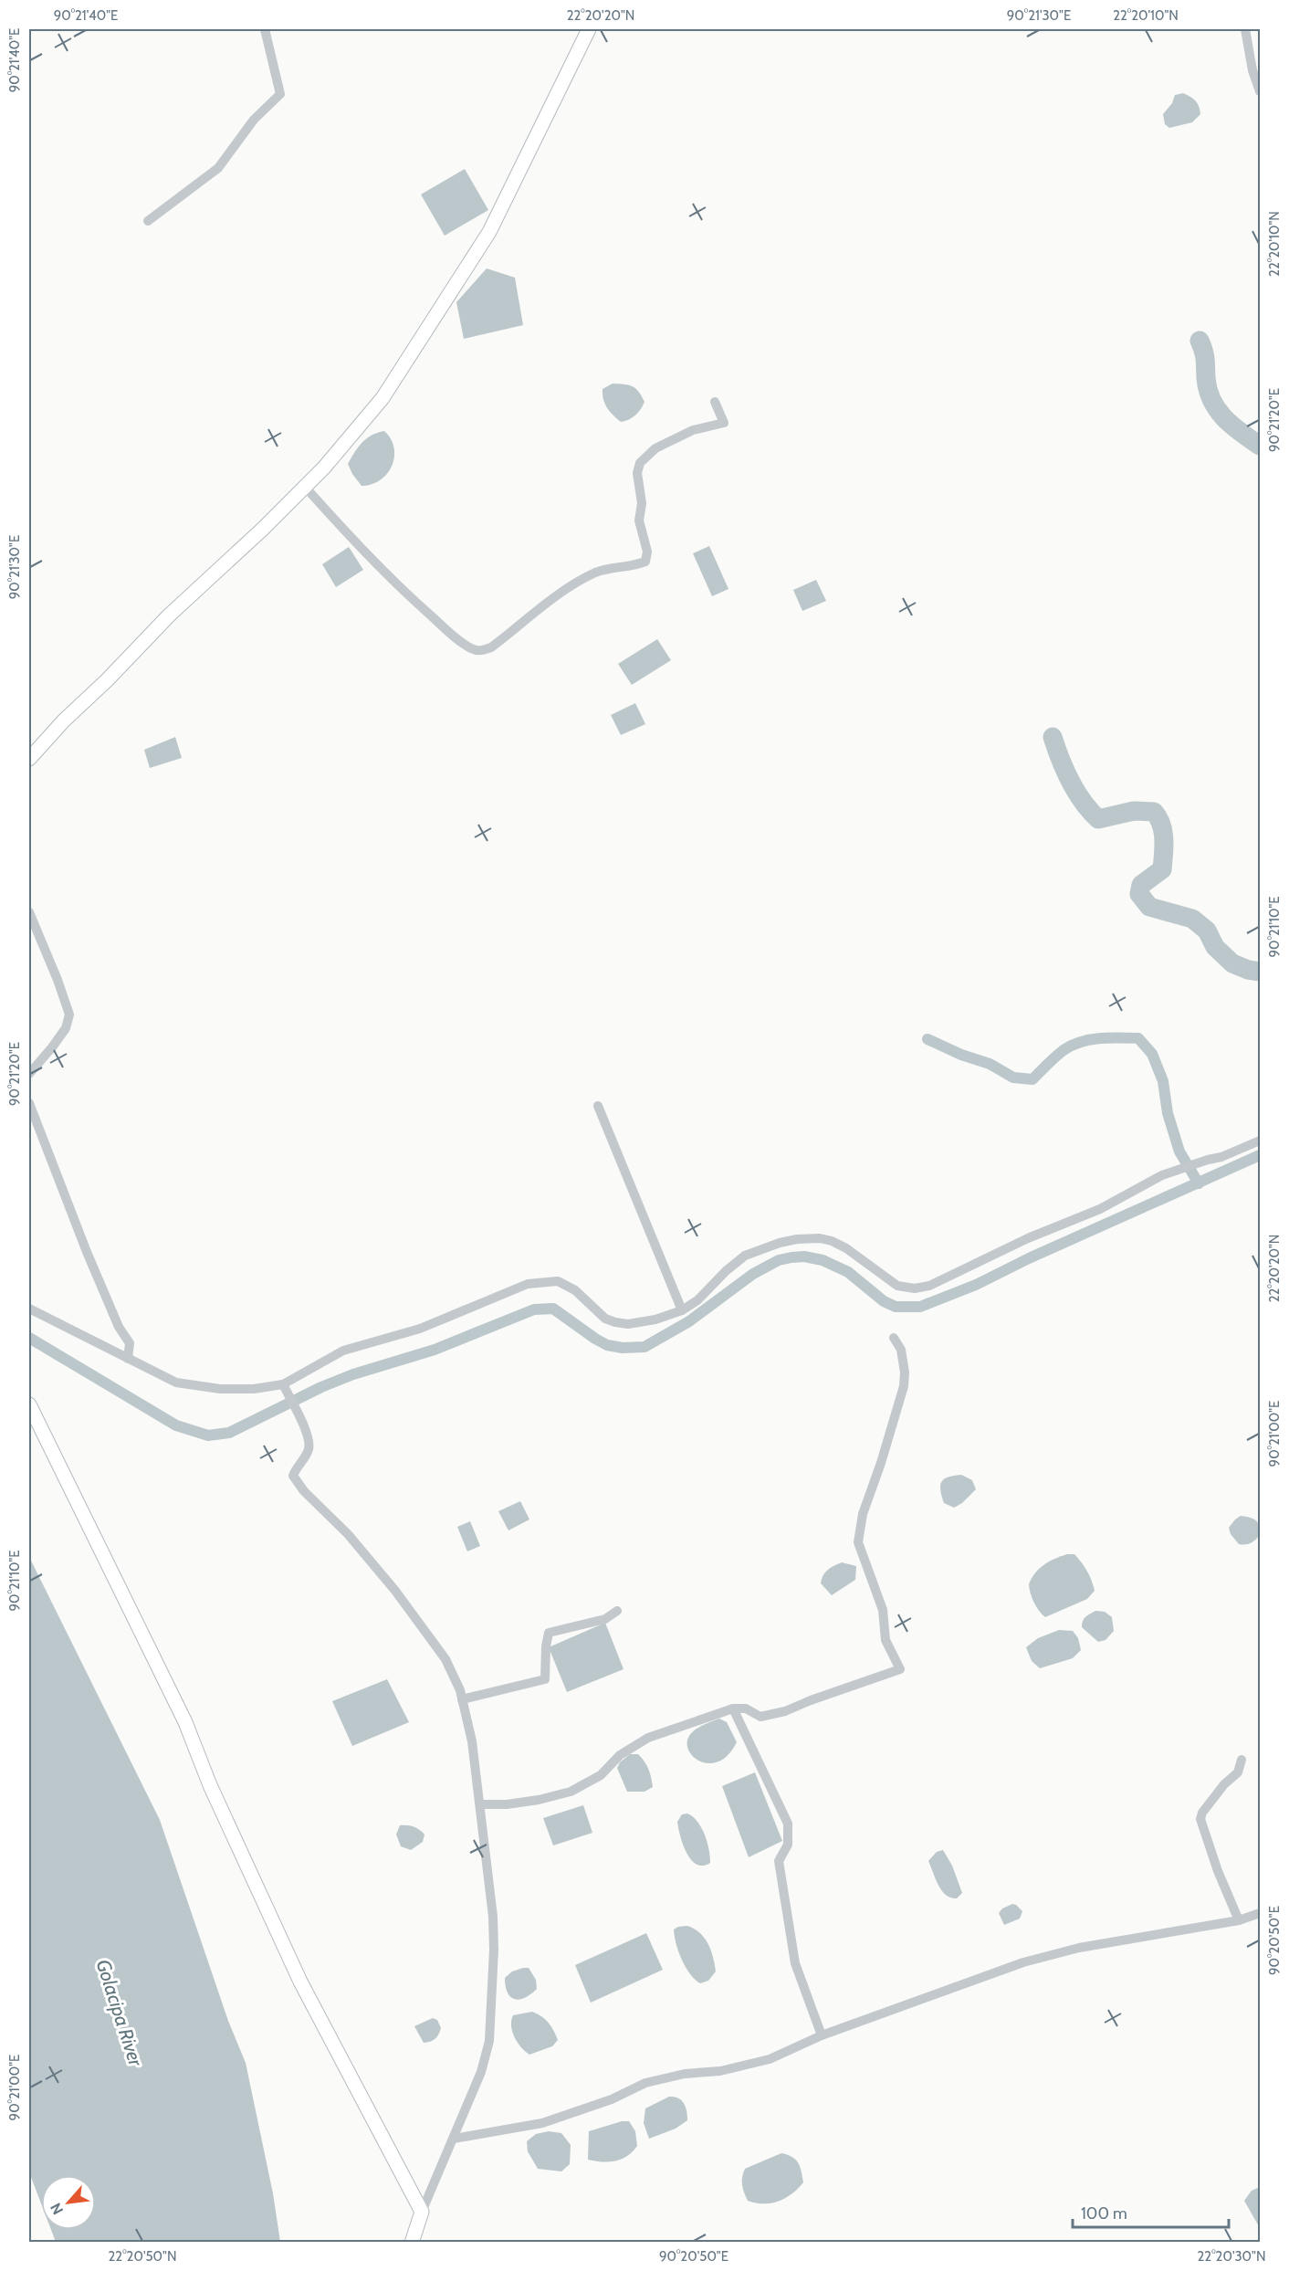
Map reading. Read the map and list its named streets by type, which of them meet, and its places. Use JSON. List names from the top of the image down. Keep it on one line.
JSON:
{"water":["Golacipa River"],"scale_bar":"100 m","north":"bottom left","coordinates":["90°21'40\"E","22°20'20\"N","90°21'30\"E","22°20'10\"N","90°21'20\"E","90°21'10\"E","90°21'00\"E","90°20'50\"E","22°20'50\"N","22°20'30\"N"]}
